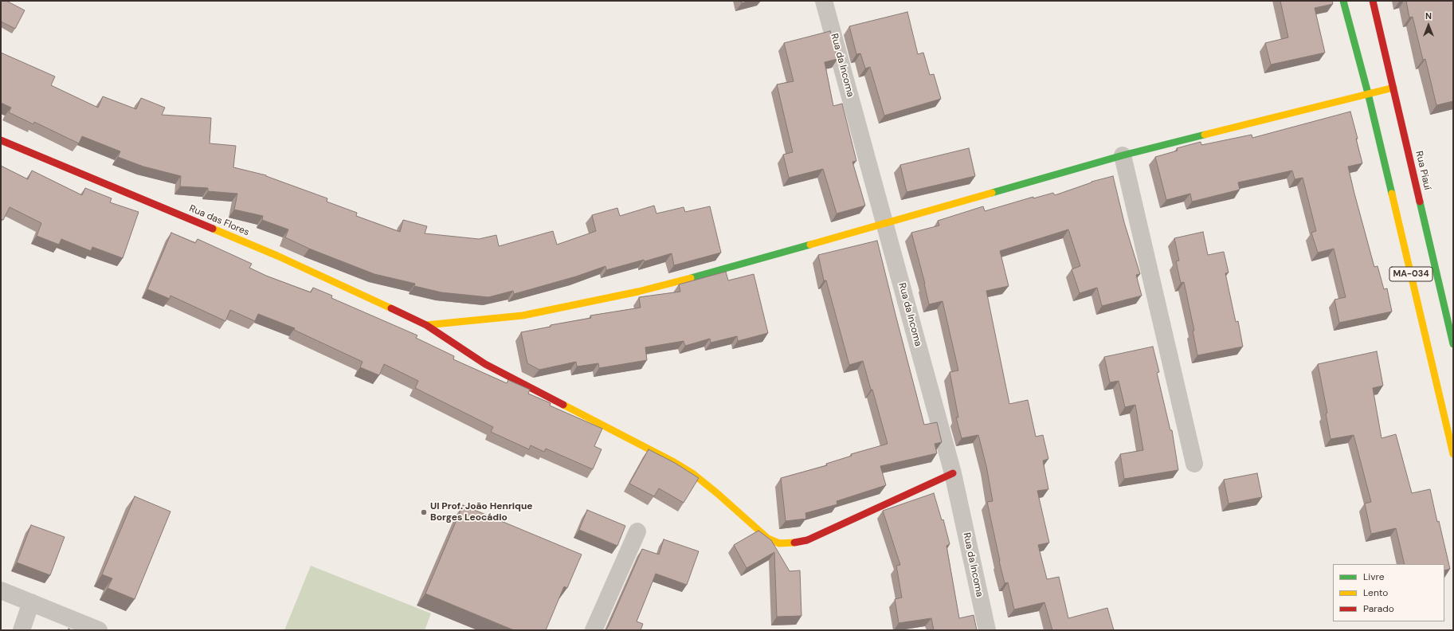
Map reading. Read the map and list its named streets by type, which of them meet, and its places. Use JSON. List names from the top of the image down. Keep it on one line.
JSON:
{"streets":{"street":["Rua da Incoma","Rua Piauí","Rua das Flores","MA-034"]},"crossings":[["Rua da Incoma","Rua das Flores"]],"places":["UI Prof. João Henrique Borges Leocádio"],"legend":["Livre","Lento","Parado"],"north":"top"}
